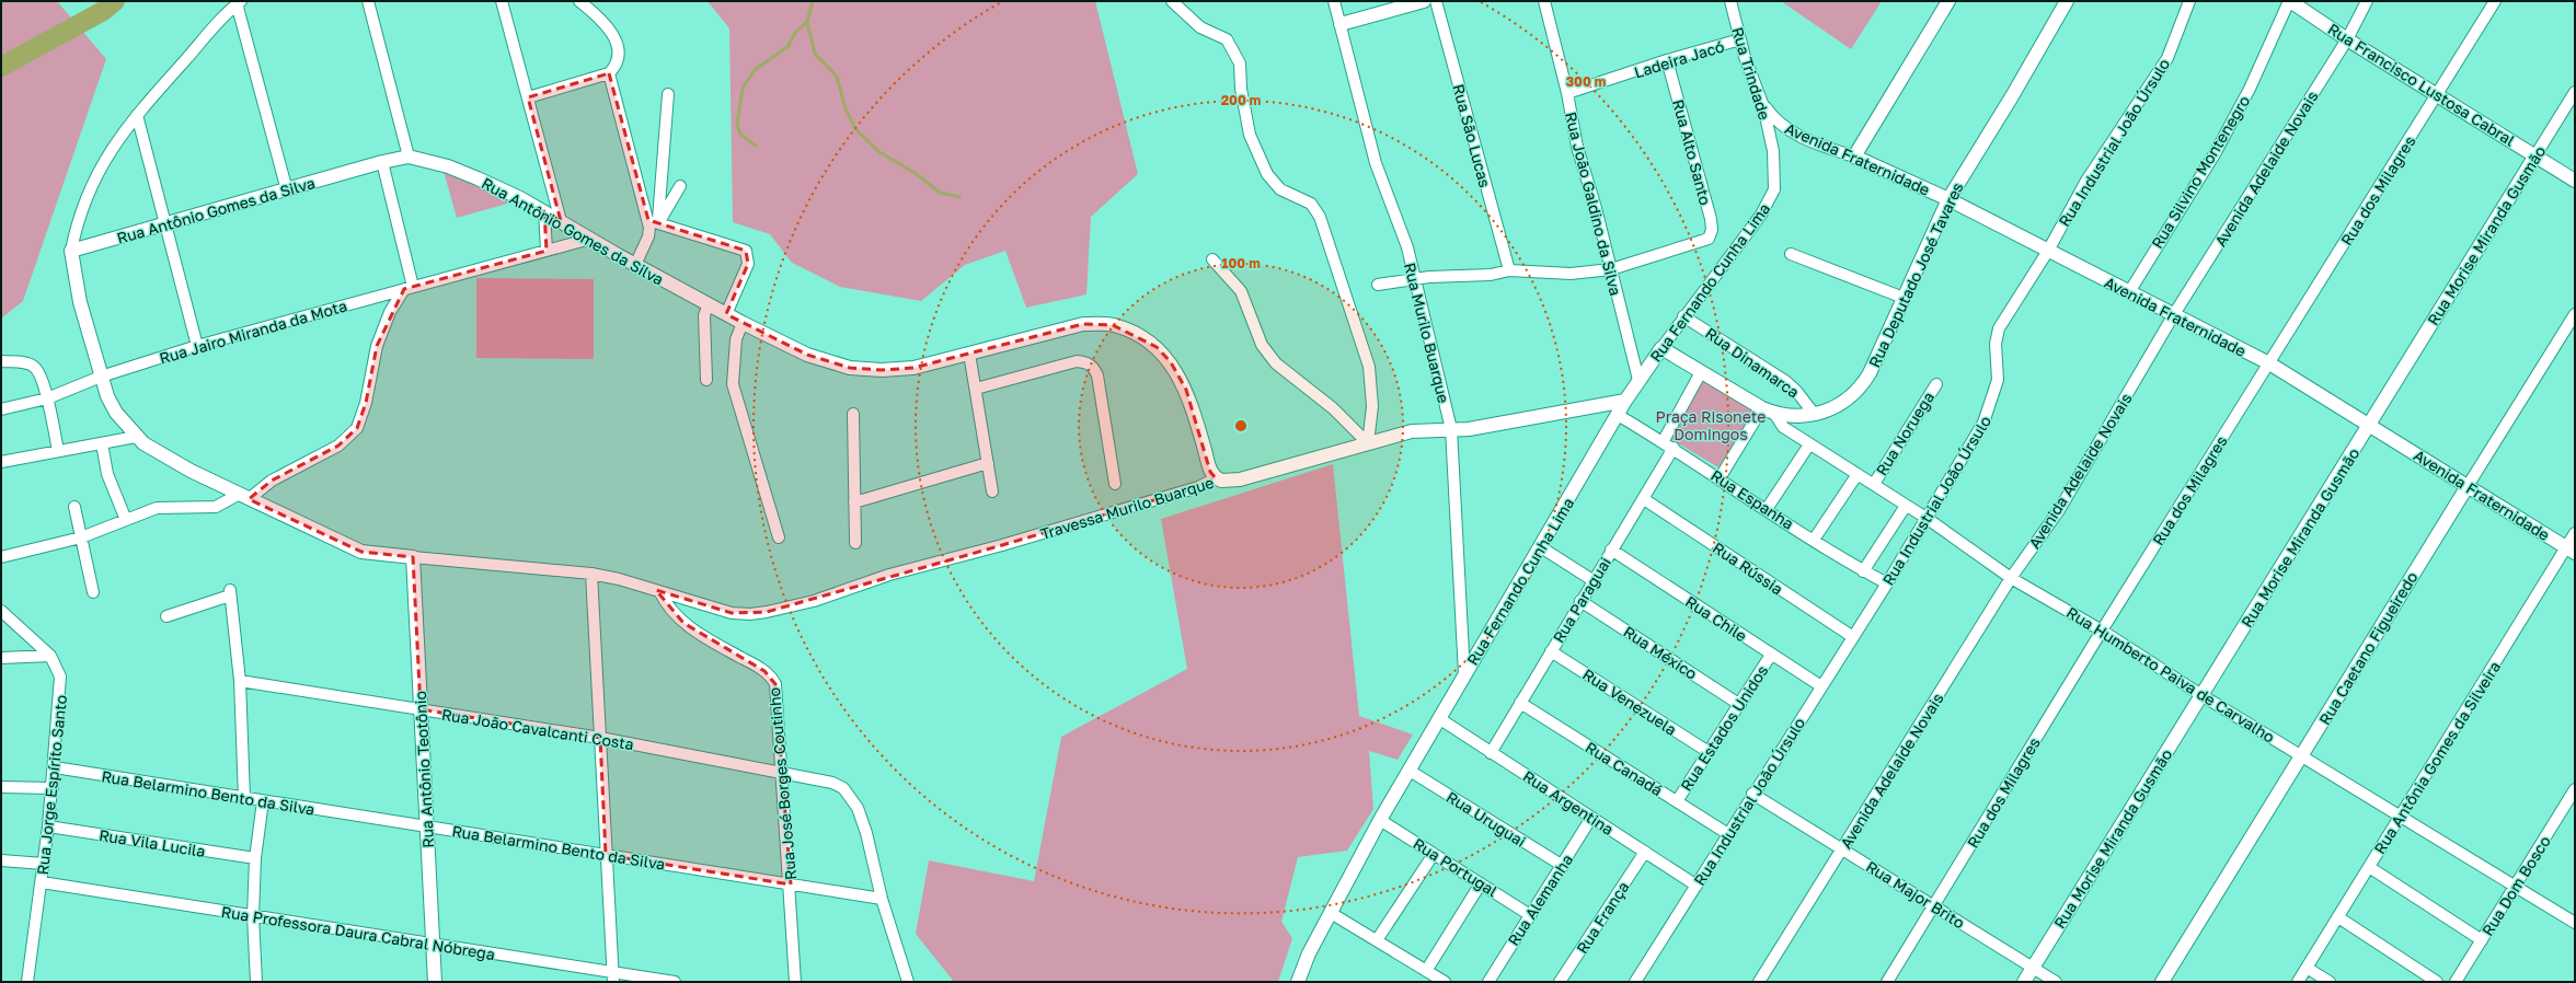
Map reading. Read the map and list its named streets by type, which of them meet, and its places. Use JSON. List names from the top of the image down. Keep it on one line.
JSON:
{"streets":{"street":["Ladeira Jacó","Rua Trindade","Rua Francisco Lustosa Cabral","Rua São Lucas","Rua Industrial João Úrsulo","Rua Alto Santo","Avenida Fraternidade","Avenida Adelaide Novais","Rua Silvino Montenegro","Rua dos Milagres","Rua João Galdino da Silva","Rua Antônio Gomes da Silva","Rua Morise Miranda Gusmão","Rua Deputado José Tavares","Rua Fernando Cunha Lima","Rua Jairo Miranda da Mota","Rua Murilo Buarque","Rua Dinamarca","Rua Noruega","Rua Espanha","Travessa Murilo Buarque","Rua Rússia","Rua Paraguai","Rua Chile","Rua Caetano Figueiredo","Rua México","Rua Humberto Paiva de Carvalho","Rua Venezuela","Rua Estados Unidos","Rua João Cavalcanti Costa","Rua Antônia Gomes da Silveira","Rua Canadá","Rua Antônio Teotônio","Rua José Borges Coutinho","Rua Jorge Espírito Santo","Rua Belarmino Bento da Silva","Rua Argentina","Rua Uruguai","Rua Vila Lucila","Rua Portugal","Rua Dom Bosco","Rua Major Brito","Rua Alemanha","Rua França","Rua Professora Daura Cabral Nóbrega"]},"crossings":[["Ladeira Jacó","Rua Trindade"],["Ladeira Jacó","Rua Alto Santo"],["Ladeira Jacó","Rua João Galdino da Silva"],["Rua Trindade","Avenida Fraternidade"],["Rua Trindade","Rua Fernando Cunha Lima"],["Rua Francisco Lustosa Cabral","Avenida Adelaide Novais"],["Rua Francisco Lustosa Cabral","Rua Silvino Montenegro"],["Rua Francisco Lustosa Cabral","Rua dos Milagres"],["Rua Francisco Lustosa Cabral","Rua Morise Miranda Gusmão"],["Rua Industrial João Úrsulo","Avenida Fraternidade"],["Rua Industrial João Úrsulo","Rua Espanha"],["Rua Industrial João Úrsulo","Rua Rússia"],["Rua Industrial João Úrsulo","Rua Chile"],["Rua Industrial João Úrsulo","Rua Humberto Paiva de Carvalho"],["Rua Industrial João Úrsulo","Rua Canadá"],["Rua Industrial João Úrsulo","Rua Argentina"],["Rua Industrial João Úrsulo","Rua Major Brito"],["Rua Alto Santo","Rua João Galdino da Silva"],["Avenida Fraternidade","Avenida Adelaide Novais"],["Avenida Fraternidade","Rua Silvino Montenegro"],["Avenida Fraternidade","Rua dos Milagres"],["Avenida Fraternidade","Rua Morise Miranda Gusmão"],["Avenida Fraternidade","Rua Deputado José Tavares"],["Avenida Fraternidade","Rua Caetano Figueiredo"],["Avenida Fraternidade","Rua Antônia Gomes da Silveira"],["Avenida Adelaide Novais","Rua Humberto Paiva de Carvalho"],["Avenida Adelaide Novais","Rua Major Brito"],["Rua dos Milagres","Rua Humberto Paiva de Carvalho"],["Rua dos Milagres","Rua Major Brito"],["Rua João Galdino da Silva","Rua Fernando Cunha Lima"],["Rua Antônio Gomes da Silva","Rua Jairo Miranda da Mota"],["Rua Antônio Gomes da Silva","Travessa Murilo Buarque"],["Rua Morise Miranda Gusmão","Rua Humberto Paiva de Carvalho"],["Rua Morise Miranda Gusmão","Rua Major Brito"],["Rua Deputado José Tavares","Rua Dinamarca"],["Rua Deputado José Tavares","Rua Humberto Paiva de Carvalho"],["Rua Fernando Cunha Lima","Rua Murilo Buarque"],["Rua Fernando Cunha Lima","Rua Dinamarca"],["Rua Fernando Cunha Lima","Rua Espanha"],["Rua Fernando Cunha Lima","Travessa Murilo Buarque"],["Rua Fernando Cunha Lima","Rua Argentina"],["Rua Fernando Cunha Lima","Rua Uruguai"],["Rua Fernando Cunha Lima","Rua Portugal"],["Rua Murilo Buarque","Travessa Murilo Buarque"],["Rua Noruega","Rua Humberto Paiva de Carvalho"],["Rua Espanha","Rua Paraguai"],["Travessa Murilo Buarque","Rua Antônio Teotônio"],["Travessa Murilo Buarque","Rua José Borges Coutinho"],["Rua Rússia","Rua Paraguai"],["Rua Paraguai","Rua Chile"],["Rua Paraguai","Rua México"],["Rua Paraguai","Rua Venezuela"],["Rua Paraguai","Rua Canadá"],["Rua Paraguai","Rua Argentina"],["Rua Chile","Rua Estados Unidos"],["Rua Caetano Figueiredo","Rua Humberto Paiva de Carvalho"],["Rua México","Rua Estados Unidos"],["Rua Humberto Paiva de Carvalho","Rua Antônia Gomes da Silveira"],["Rua Humberto Paiva de Carvalho","Rua Dom Bosco"],["Rua Venezuela","Rua Estados Unidos"],["Rua Estados Unidos","Rua Canadá"],["Rua João Cavalcanti Costa","Rua Antônio Teotônio"],["Rua João Cavalcanti Costa","Rua José Borges Coutinho"],["Rua João Cavalcanti Costa","Rua Belarmino Bento da Silva"],["Rua Antônio Teotônio","Rua Belarmino Bento da Silva"],["Rua Antônio Teotônio","Rua Professora Daura Cabral Nóbrega"],["Rua José Borges Coutinho","Rua Belarmino Bento da Silva"],["Rua Jorge Espírito Santo","Rua Belarmino Bento da Silva"],["Rua Jorge Espírito Santo","Rua Vila Lucila"],["Rua Jorge Espírito Santo","Rua Professora Daura Cabral Nóbrega"],["Rua Argentina","Rua Alemanha"],["Rua Argentina","Rua França"],["Rua Uruguai","Rua Alemanha"],["Rua Portugal","Rua Alemanha"]],"parks":["Praça Risonete Domingos"],"rings":["300 m","200 m","100 m"]}
